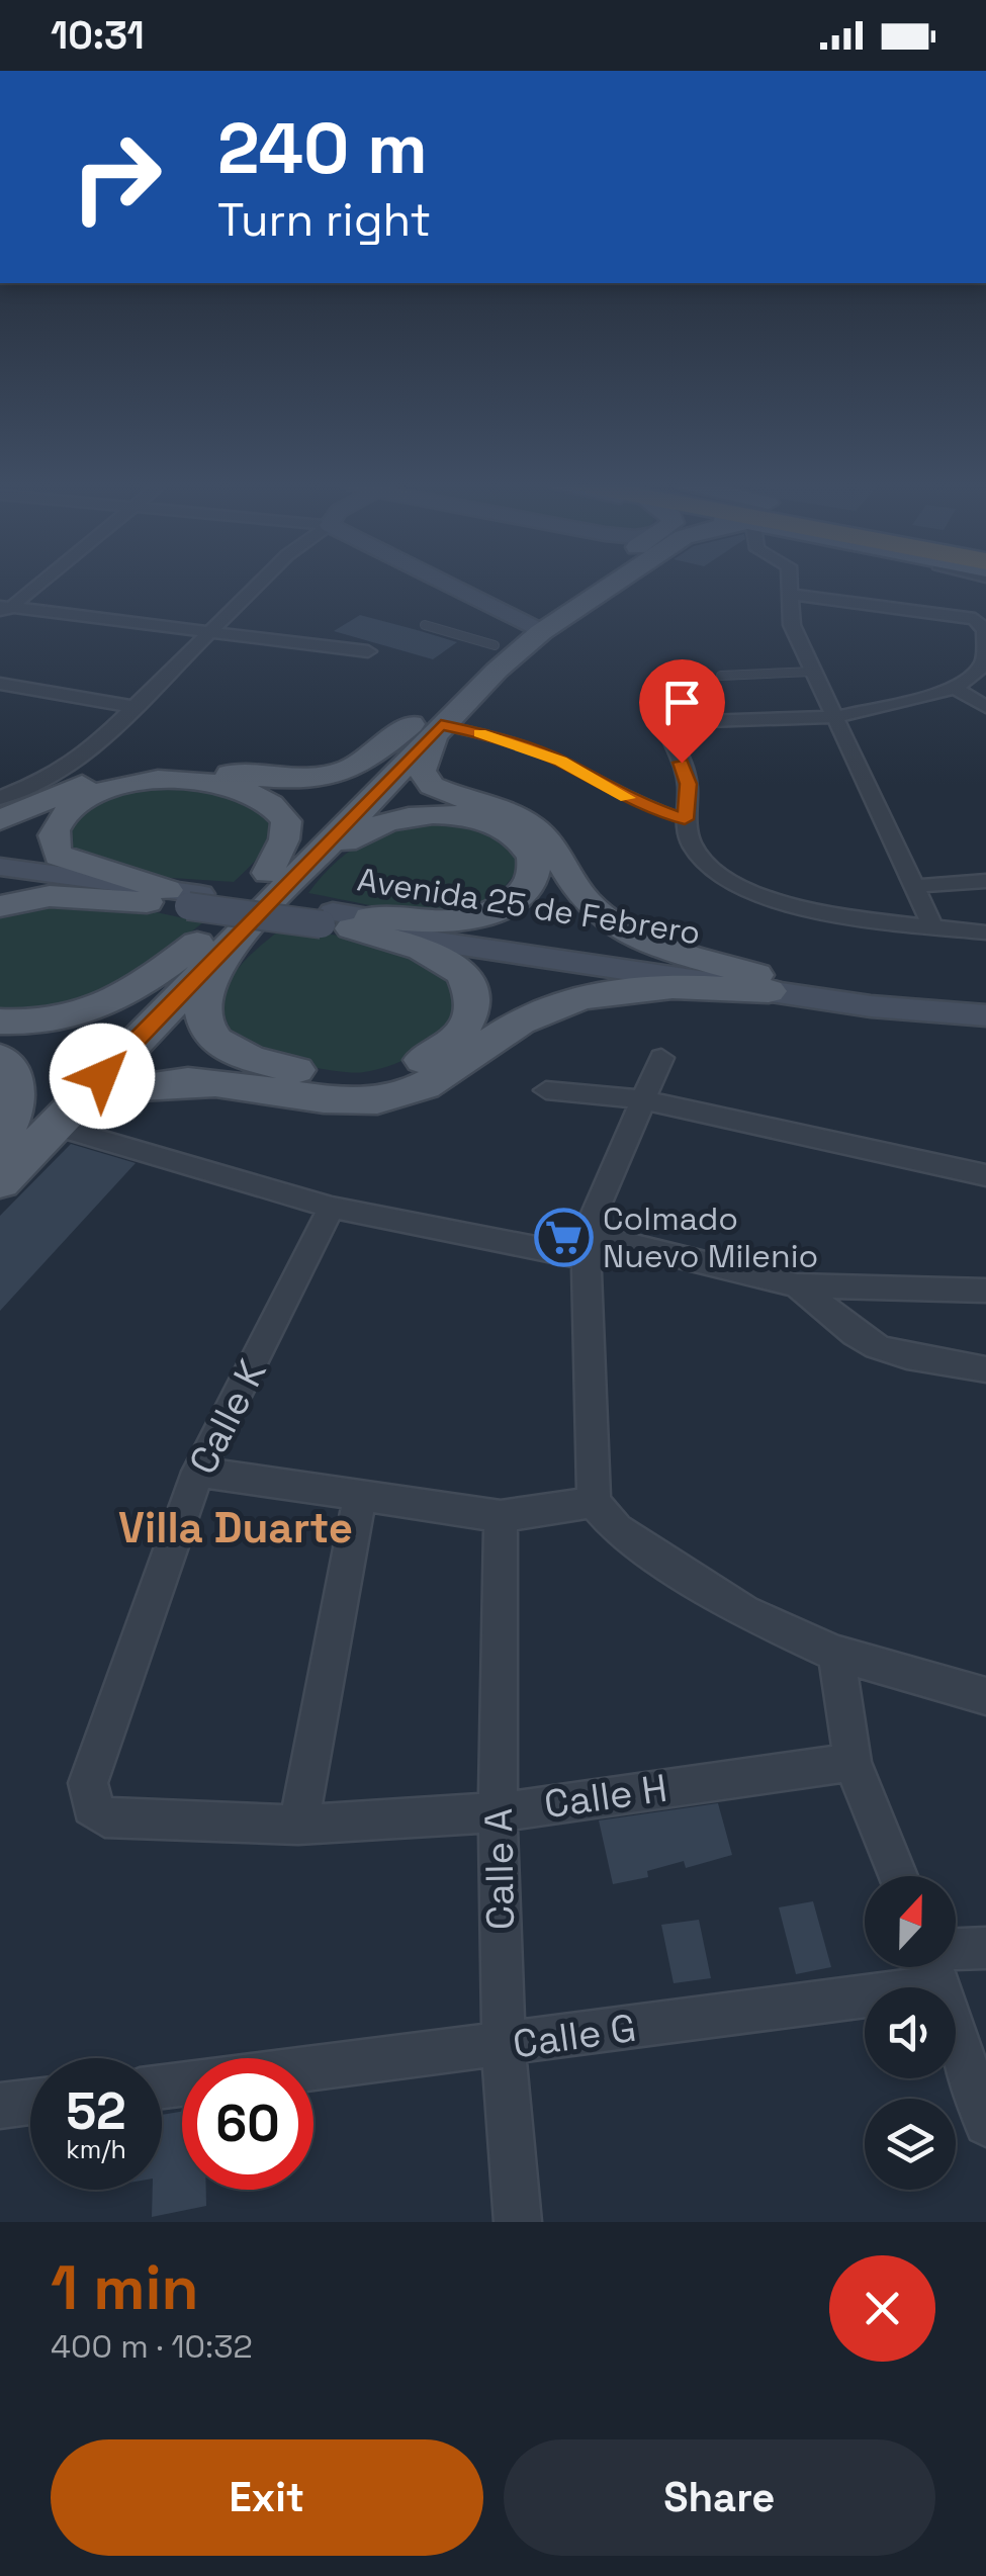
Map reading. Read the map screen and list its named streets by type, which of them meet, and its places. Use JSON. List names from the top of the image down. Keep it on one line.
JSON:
{"streets":{"main road":["Avenida 25 de Febrero"],"street":["Calle K","Calle H","Calle A","Calle G"]},"crossings":[["Calle K","Calle H"],["Calle H","Calle A"],["Calle A","Calle G"]],"districts":["Villa Duarte"],"places":{"supermarket":["Colmado Nuevo Milenio"]},"north":"top","page":{"status":"10:31","turn":["240 m","Turn right"],"speed":"52 km/h","limit":"60","heading":["1 min","400 m · 10:32"],"buttons":["Exit","Share"]}}
